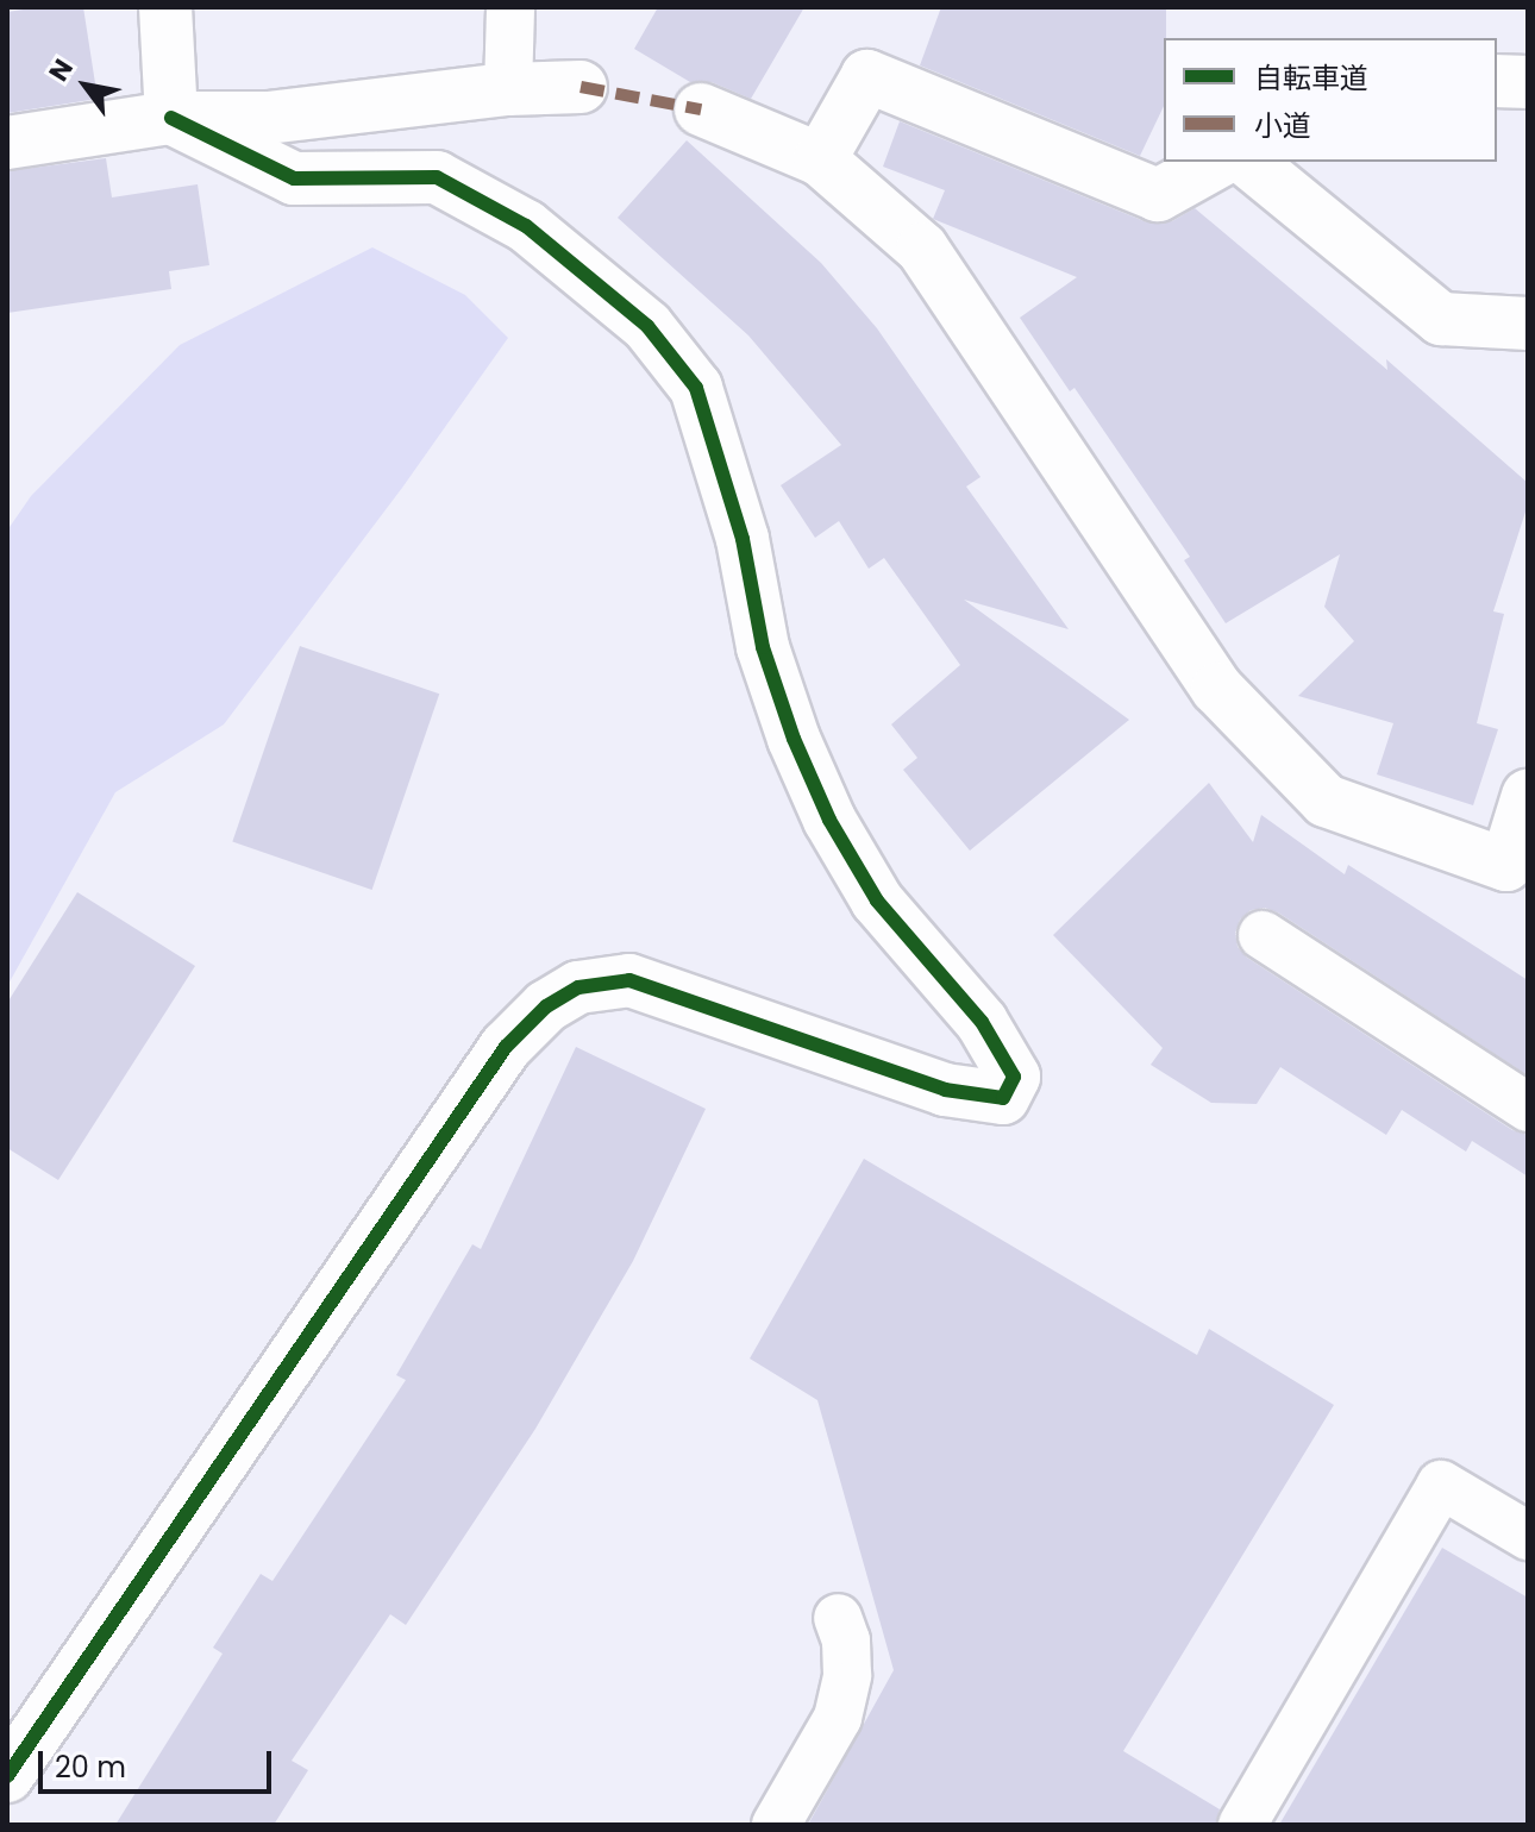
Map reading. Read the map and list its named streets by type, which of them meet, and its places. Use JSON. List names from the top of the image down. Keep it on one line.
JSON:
{"legend":["自転車道","小道"],"scale_bar":"20 m","north":"top left"}
